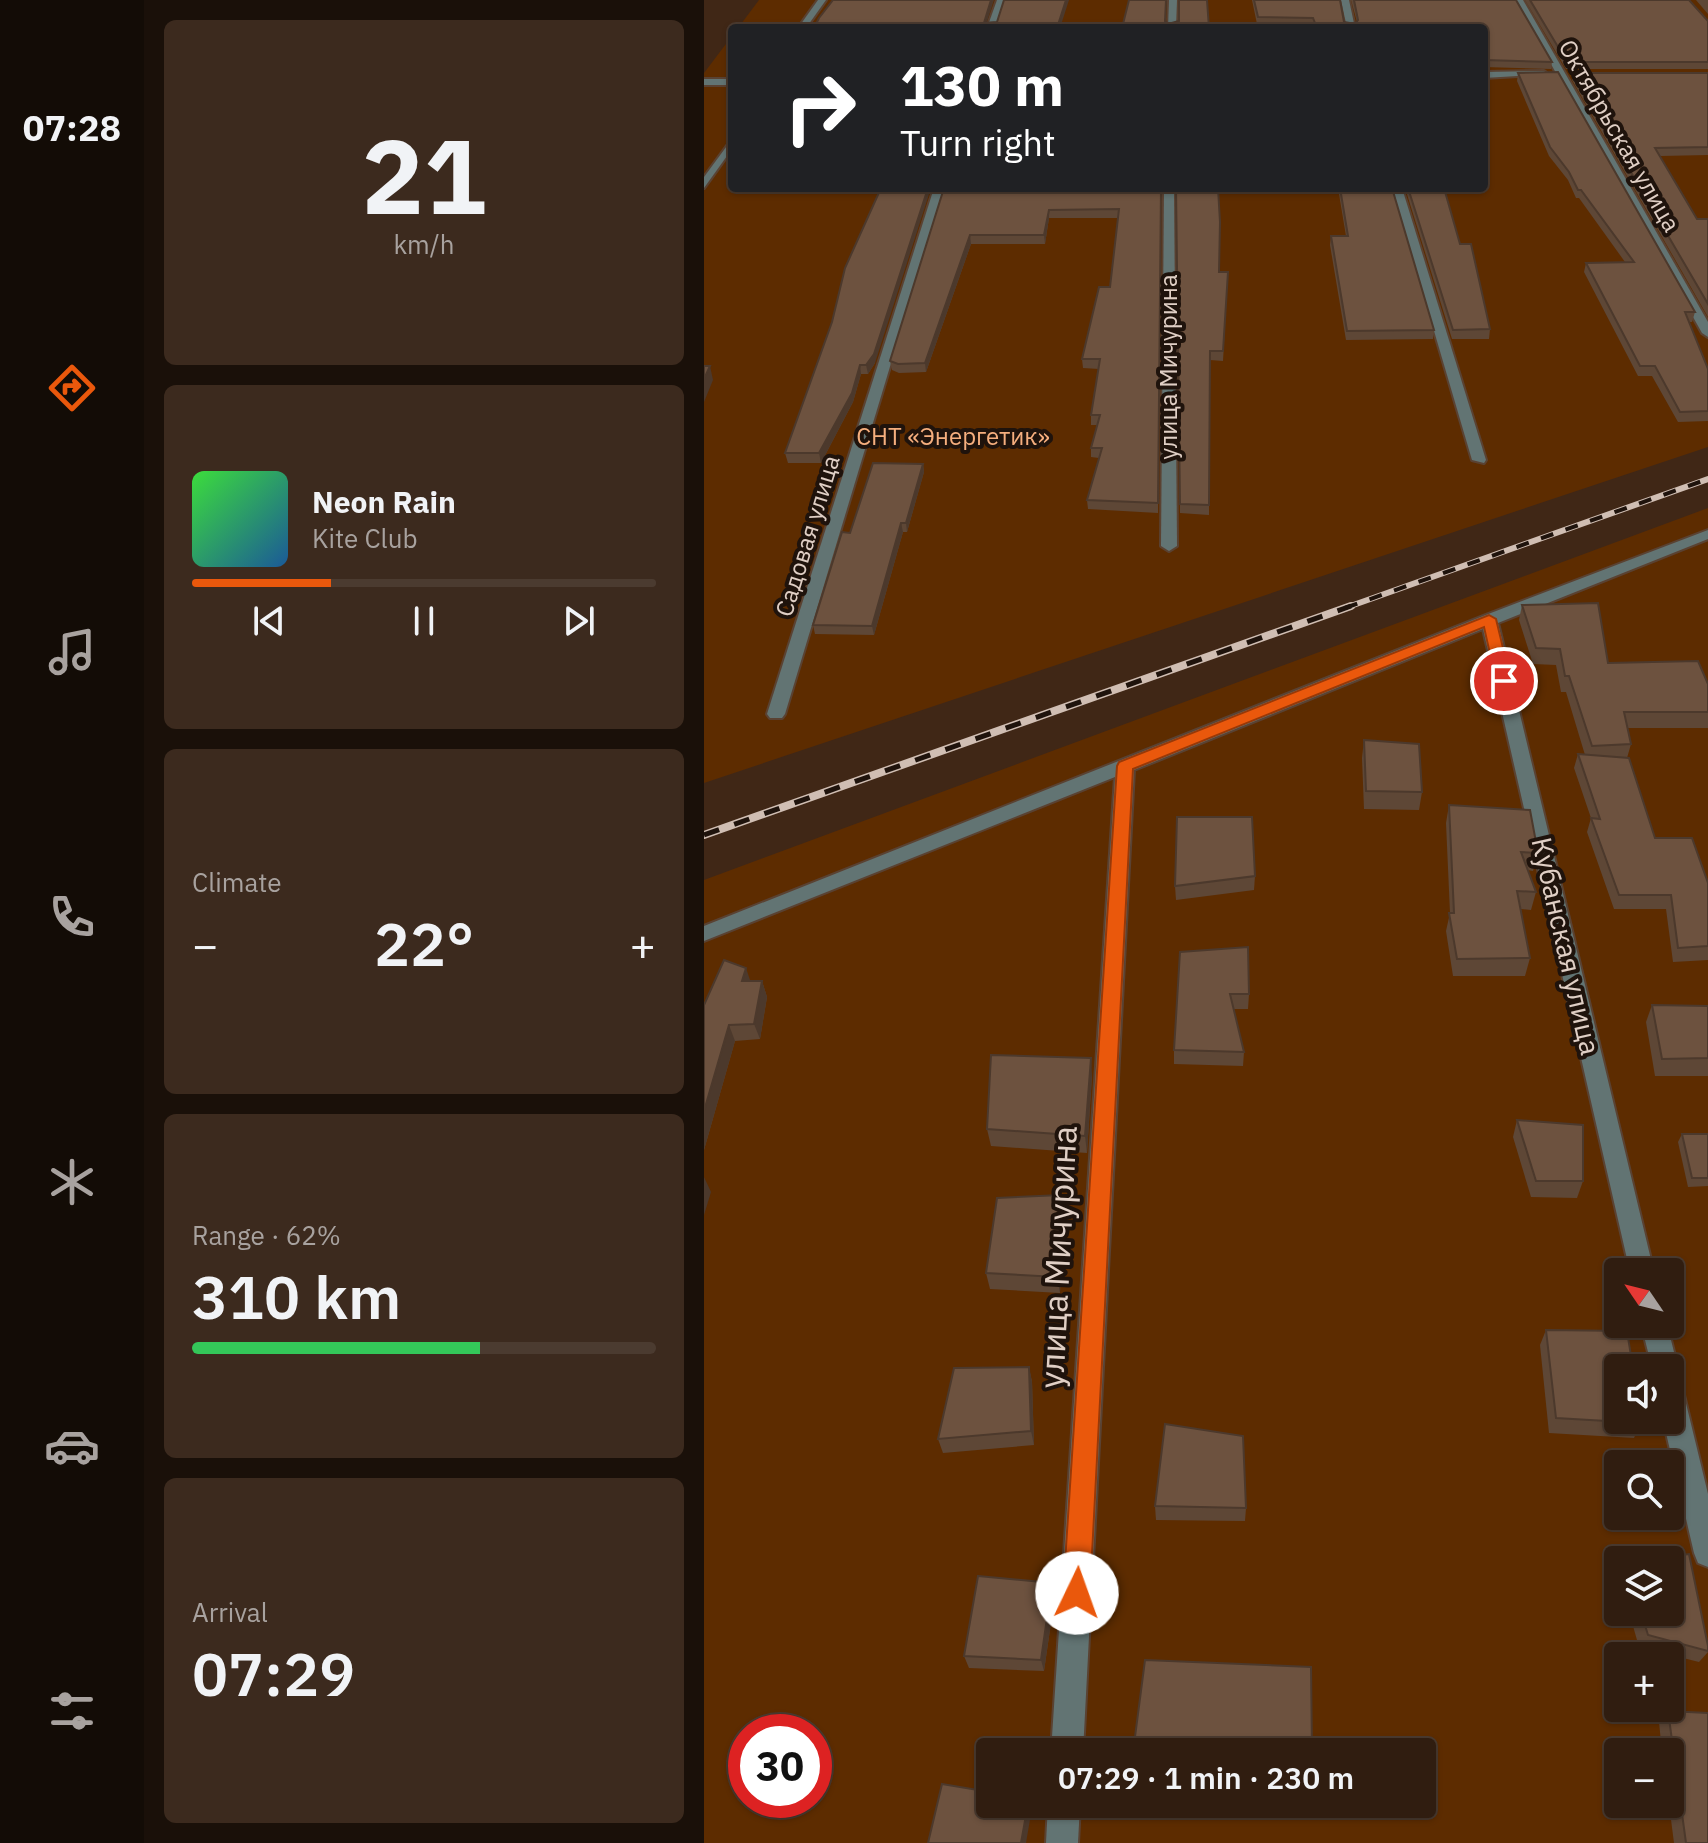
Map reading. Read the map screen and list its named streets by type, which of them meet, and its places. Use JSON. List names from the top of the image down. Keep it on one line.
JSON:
{"streets":{"street":["Октябрьская улица","улица Мичурина","Садовая улица","Кубанская улица"]},"parks":["СНТ «Энергетик»"],"north":"top left","page":{"tabs":"07:28","tile":[["21","km/h"],"Climate",["Range · 62%","310 km"],["Arrival","07:29"]],"turn":["130 m","Turn right"],"song":["Neon Rain","Kite Club"],"heat":["−","22°","+"],"map_buttons":["+","−"],"limit":"30","trip":"07:29 · 1 min · 230 m"}}
